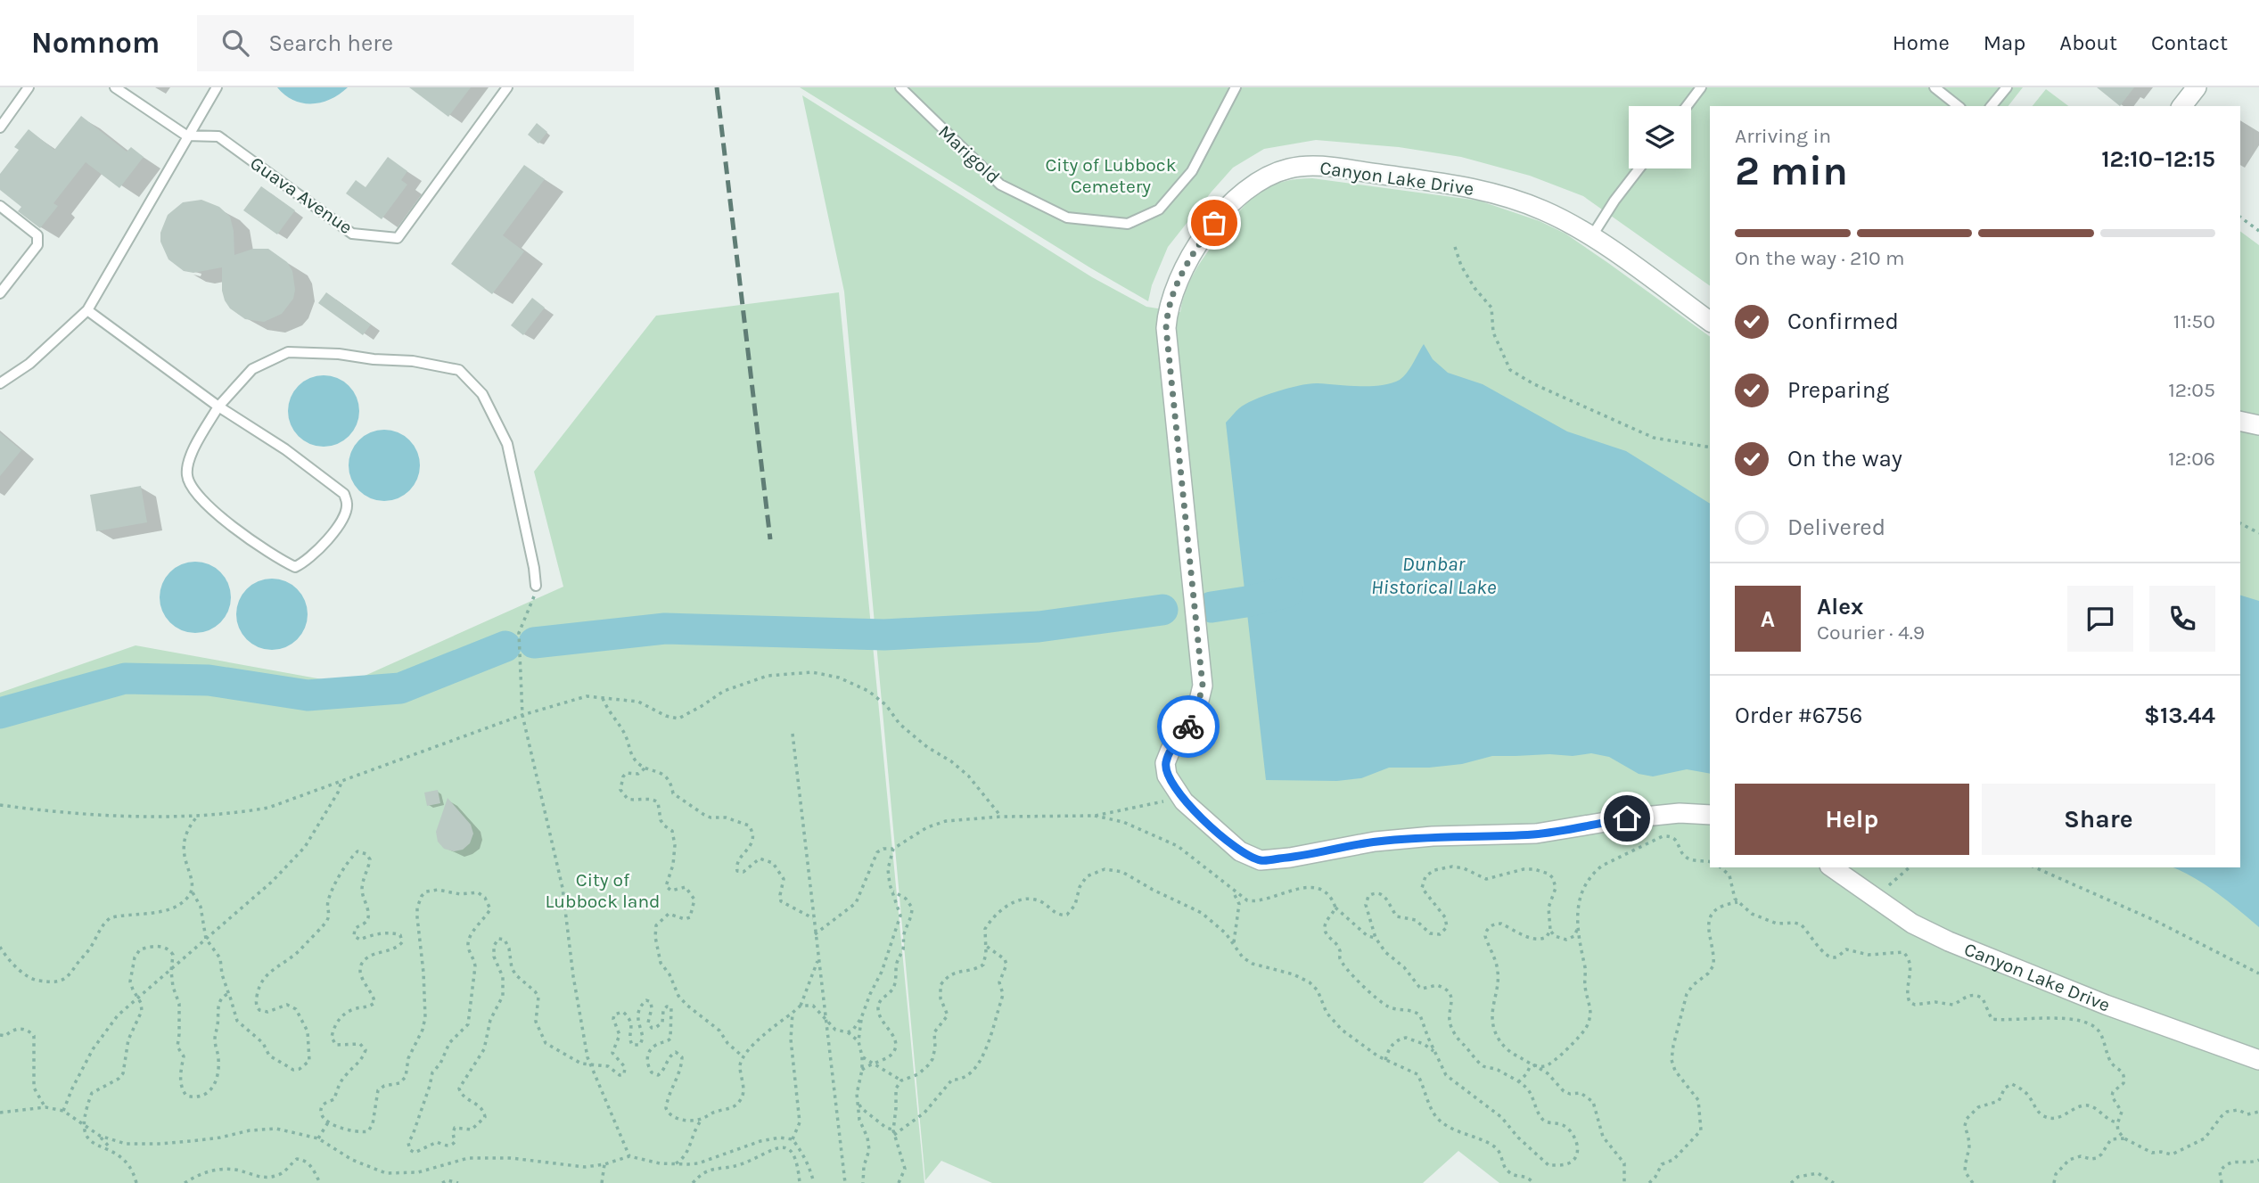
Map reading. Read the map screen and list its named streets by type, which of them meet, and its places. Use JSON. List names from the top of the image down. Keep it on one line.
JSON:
{"streets":{"street":["Canyon Lake Drive"],"lane":["Marigold","Guava Avenue"]},"water":["Dunbar Historical Lake"],"parks":["City of Lubbock Cemetery","City of Lubbock land"],"page":{"header":"Nomnom","search":"Search here","nav":["Home","Map","About","Contact"],"heading":["2 min","Arriving in","12:10–12:15"],"panel":["Alex","Courier · 4.9","Order #6756","$13.44"],"bar":"On the way · 210 m","list":[["Confirmed","11:50"],["Preparing","12:05"],["On the way","12:06"],"Delivered"],"round":"A","buttons":["Help","Share"]}}
